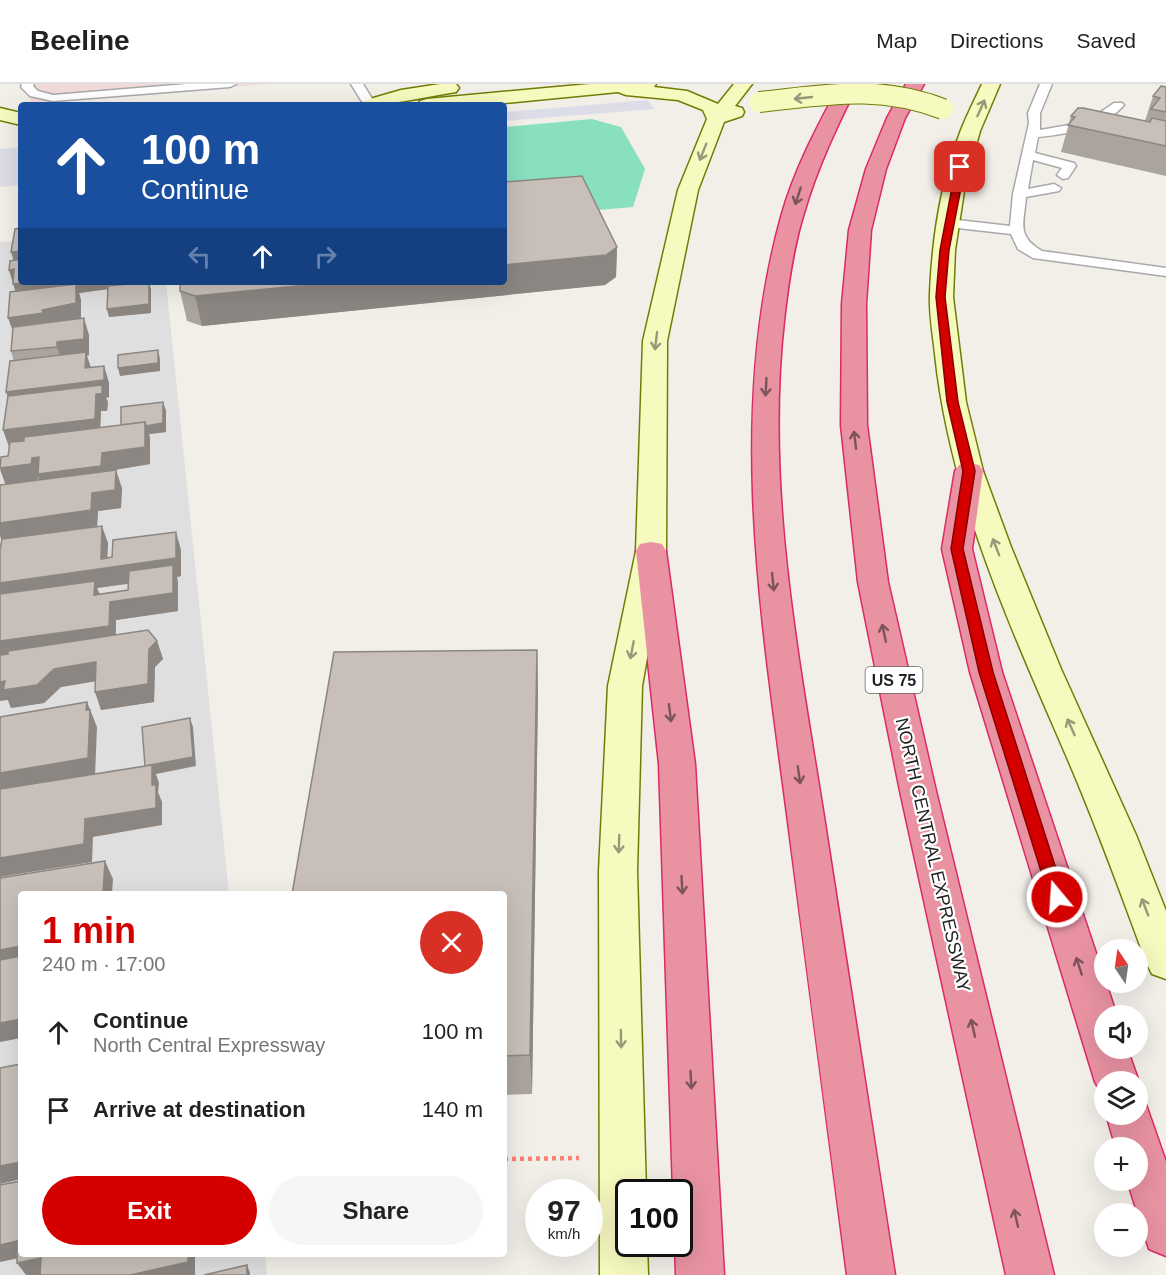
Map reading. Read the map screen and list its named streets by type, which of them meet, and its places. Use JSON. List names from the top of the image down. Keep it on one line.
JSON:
{"streets":{"highway":["US 75","NORTH CENTRAL EXPRESSWAY"]},"north":"top","page":{"header":"Beeline","nav":["Map","Directions","Saved"],"turn":["100 m","Continue"],"heading":["1 min","240 m · 17:00"],"map_buttons":["+","−"],"list":[{"name":"Continue","note":"North Central Expressway","value":"100 m"},{"name":"Arrive at destination","value":"140 m"}],"buttons":["Exit","Share"],"speed":"97 km/h","limit":"100"}}
